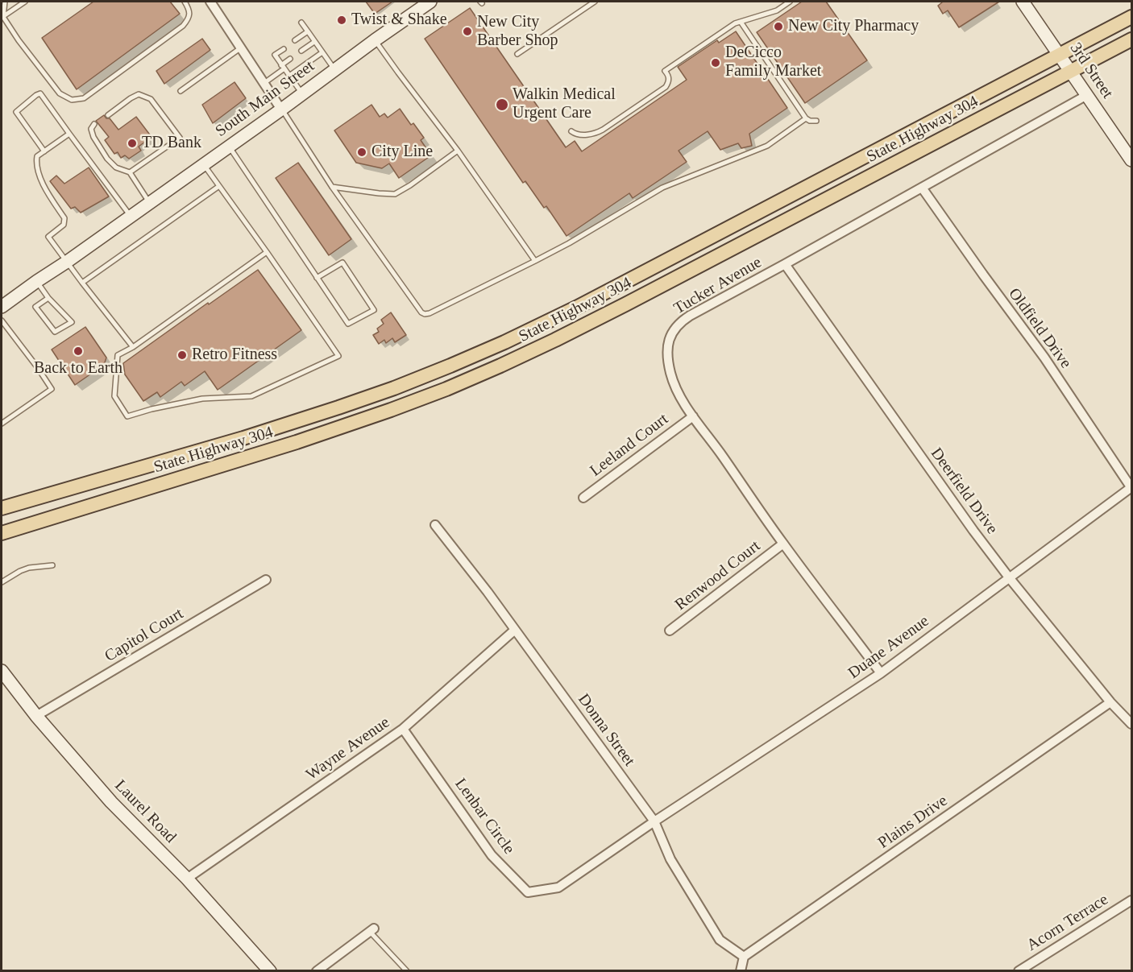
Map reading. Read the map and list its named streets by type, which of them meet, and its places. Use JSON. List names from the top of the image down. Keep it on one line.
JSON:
{"streets":{"main road":["State Highway 304"],"street":["3rd Street","South Main Street","Tucker Avenue","Oldfield Drive","Leeland Court","Deerfield Drive","Renwood Court","Capitol Court","Duane Avenue","Donna Street","Wayne Avenue","Laurel Road","Lenbar Circle","Plains Drive","Acorn Terrace"]},"crossings":[["3rd Street","State Highway 304"],["3rd Street","Tucker Avenue"],["Tucker Avenue","Oldfield Drive"],["Tucker Avenue","Leeland Court"],["Tucker Avenue","Deerfield Drive"],["Tucker Avenue","Renwood Court"],["Tucker Avenue","Duane Avenue"],["Oldfield Drive","Duane Avenue"],["Deerfield Drive","Duane Avenue"],["Deerfield Drive","Plains Drive"],["Capitol Court","Laurel Road"],["Duane Avenue","Donna Street"],["Duane Avenue","Lenbar Circle"],["Donna Street","Wayne Avenue"],["Donna Street","Lenbar Circle"],["Donna Street","Plains Drive"],["Wayne Avenue","Laurel Road"],["Wayne Avenue","Lenbar Circle"]],"places":["Twist & Shake","New City Pharmacy","New City Barber Shop","DeCicco Family Market","Walkin Medical Urgent Care","TD Bank","City Line","Back to Earth","Retro Fitness"]}
